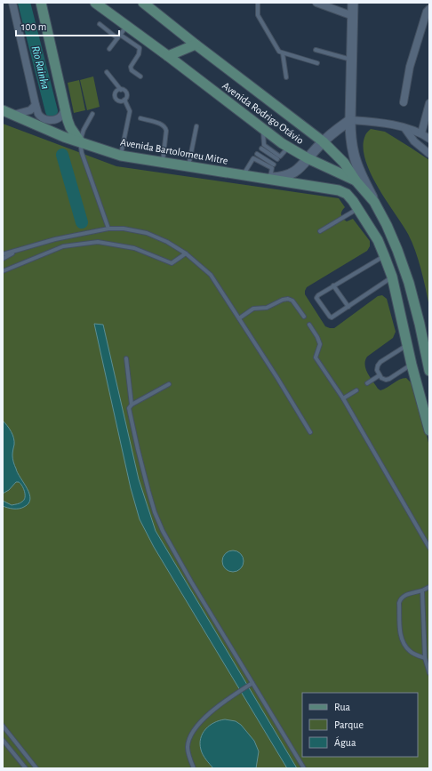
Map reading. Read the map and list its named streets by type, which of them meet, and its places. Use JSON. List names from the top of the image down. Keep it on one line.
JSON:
{"streets":{"main road":["Avenida Rodrigo Otávio","Avenida Bartolomeu Mitre"]},"water":["Rio Rainha"],"legend":["Rua","Parque","Água"],"scale_bar":"100 m"}
